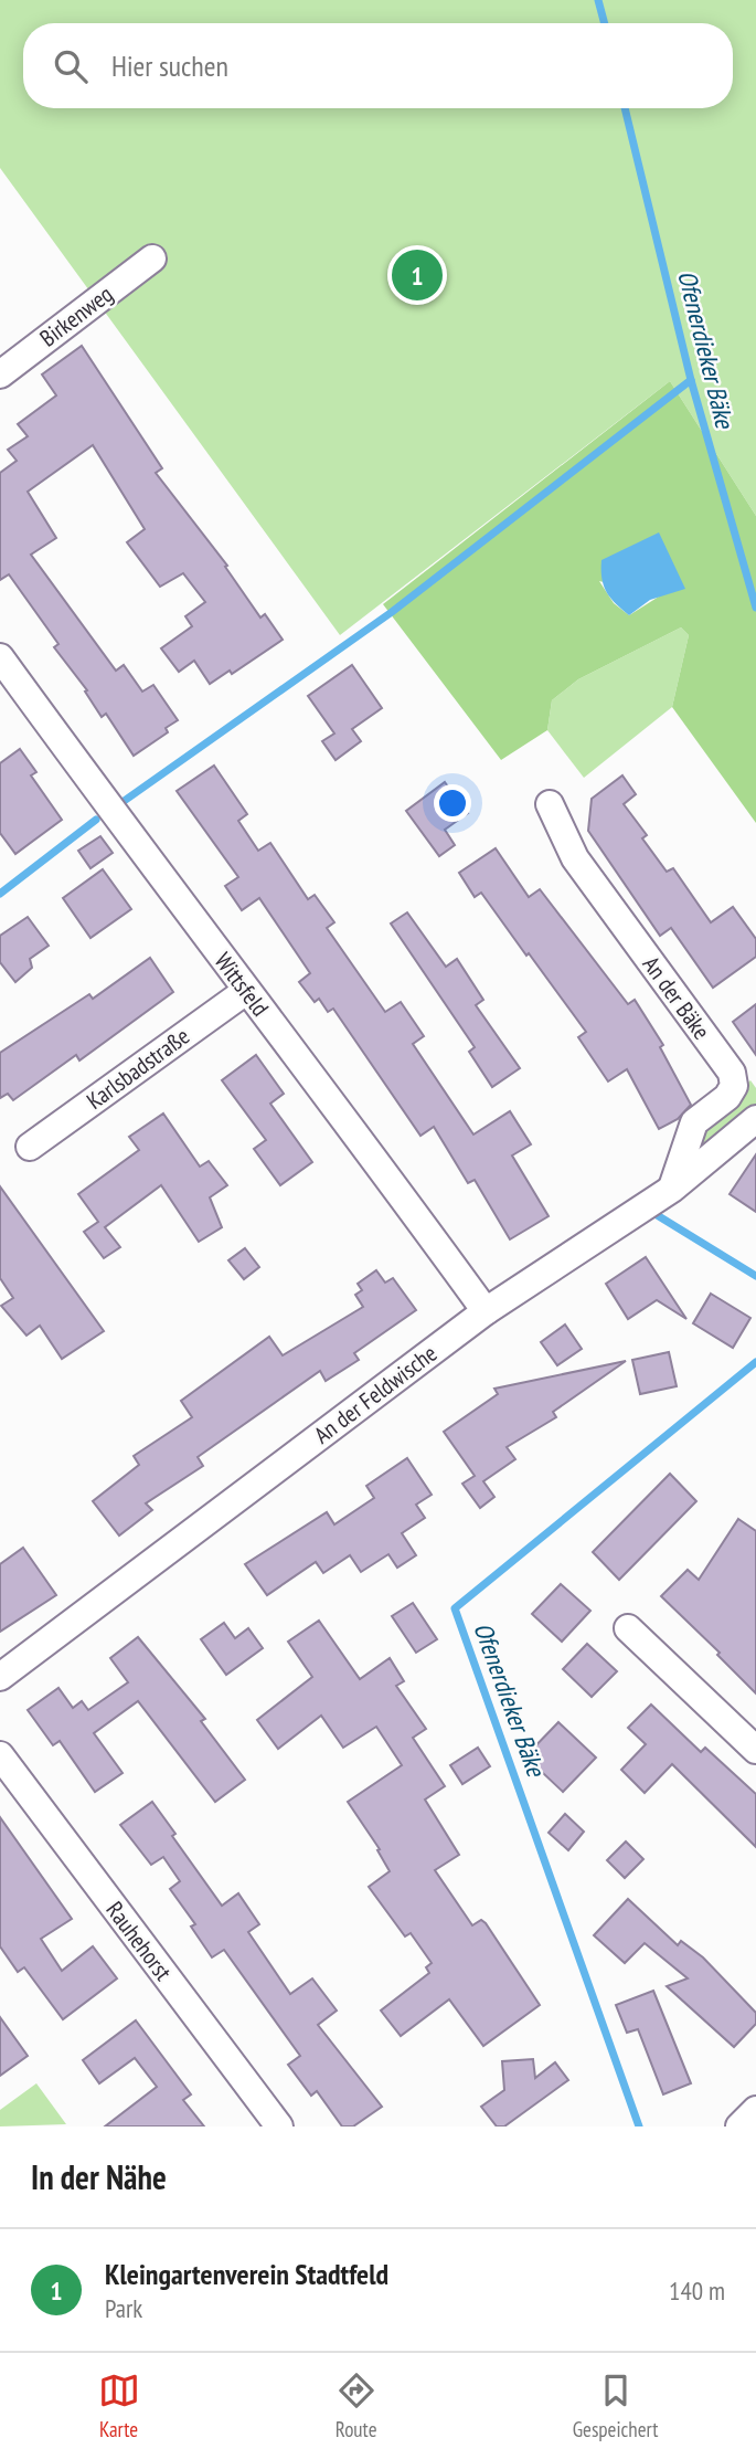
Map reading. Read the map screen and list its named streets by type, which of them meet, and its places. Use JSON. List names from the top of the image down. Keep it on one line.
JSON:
{"streets":{"street":["Birkenweg","Wittsfeld","An der Bäke","Karlsbadstraße","An der Feldwische","Rauhehorst"]},"crossings":[["Wittsfeld","Karlsbadstraße"],["Wittsfeld","An der Feldwische"],["An der Bäke","An der Feldwische"]],"water":["Ofenerdieker Bäke"],"page":{"search":"Hier suchen","pins":"1","heading":"In der Nähe","list":[{"mark":"1","name":"Kleingartenverein Stadtfeld","note":"Park","value":"140 m"}],"nav":["Karte","Route","Gespeichert"]}}
